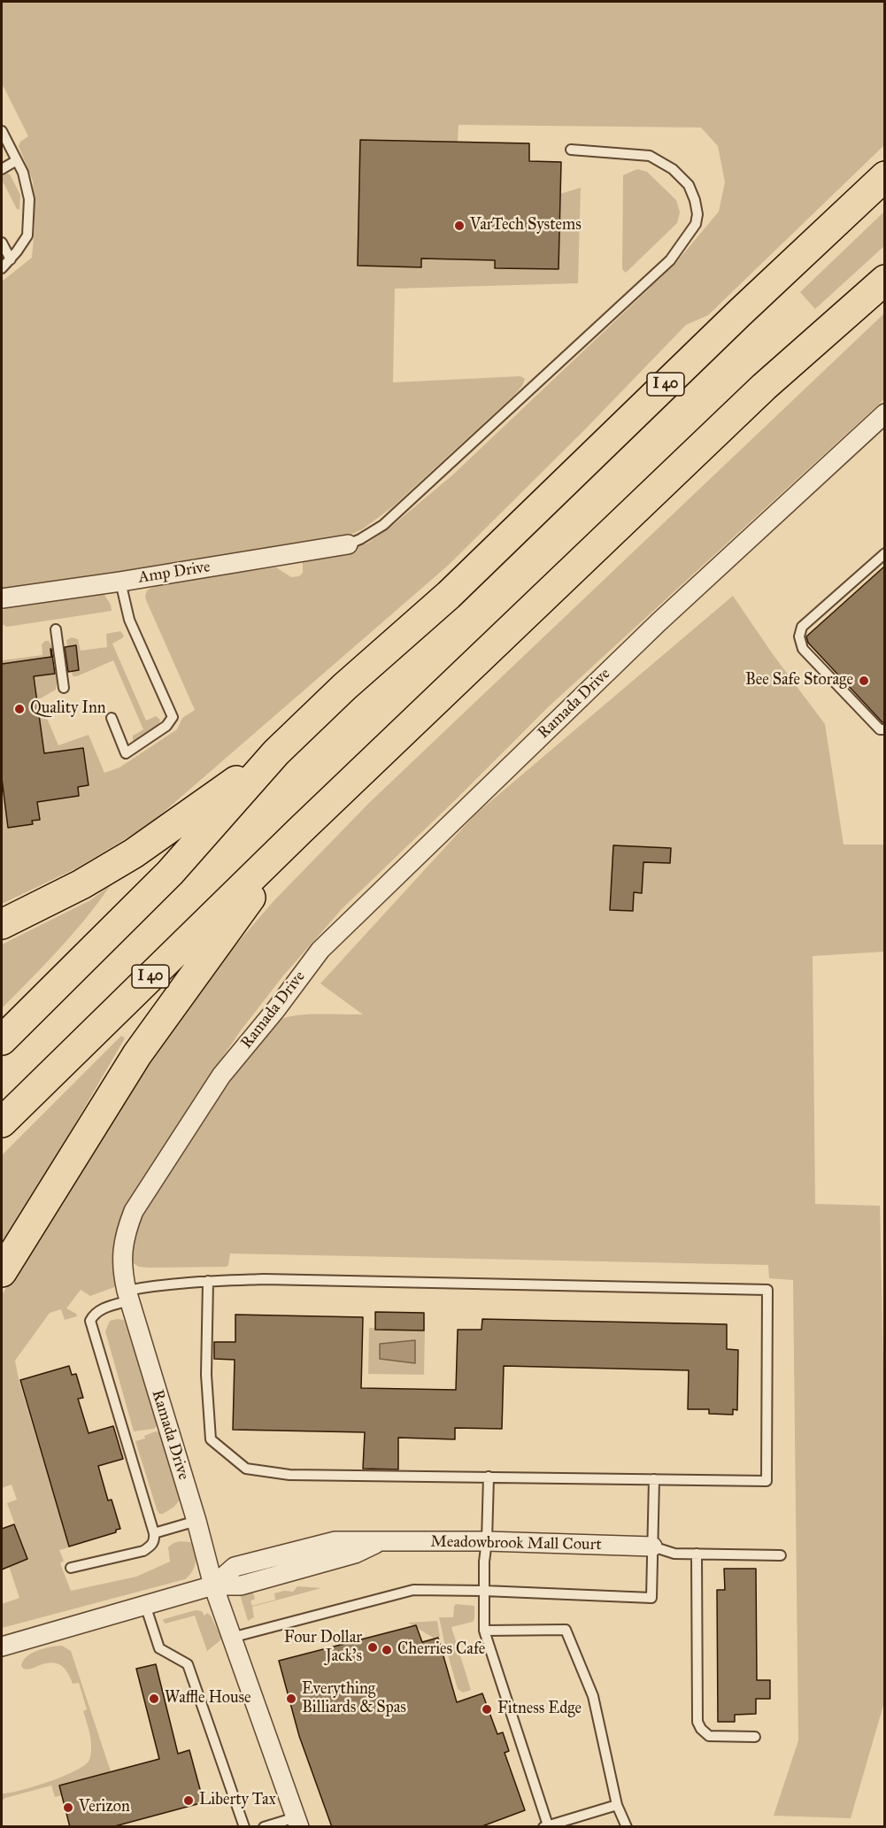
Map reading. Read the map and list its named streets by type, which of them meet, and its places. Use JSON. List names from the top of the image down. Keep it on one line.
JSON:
{"streets":{"highway":["I 40"],"street":["Amp Drive","Ramada Drive","Meadowbrook Mall Court"]},"crossings":[["Ramada Drive","Meadowbrook Mall Court"]],"places":["VarTech Systems","Bee Safe Storage","Quality Inn","Four Dollar Jack's","Cherries Cafe","Waffle House","Everything Billiards & Spas","Fitness Edge","Liberty Tax","Verizon"]}
